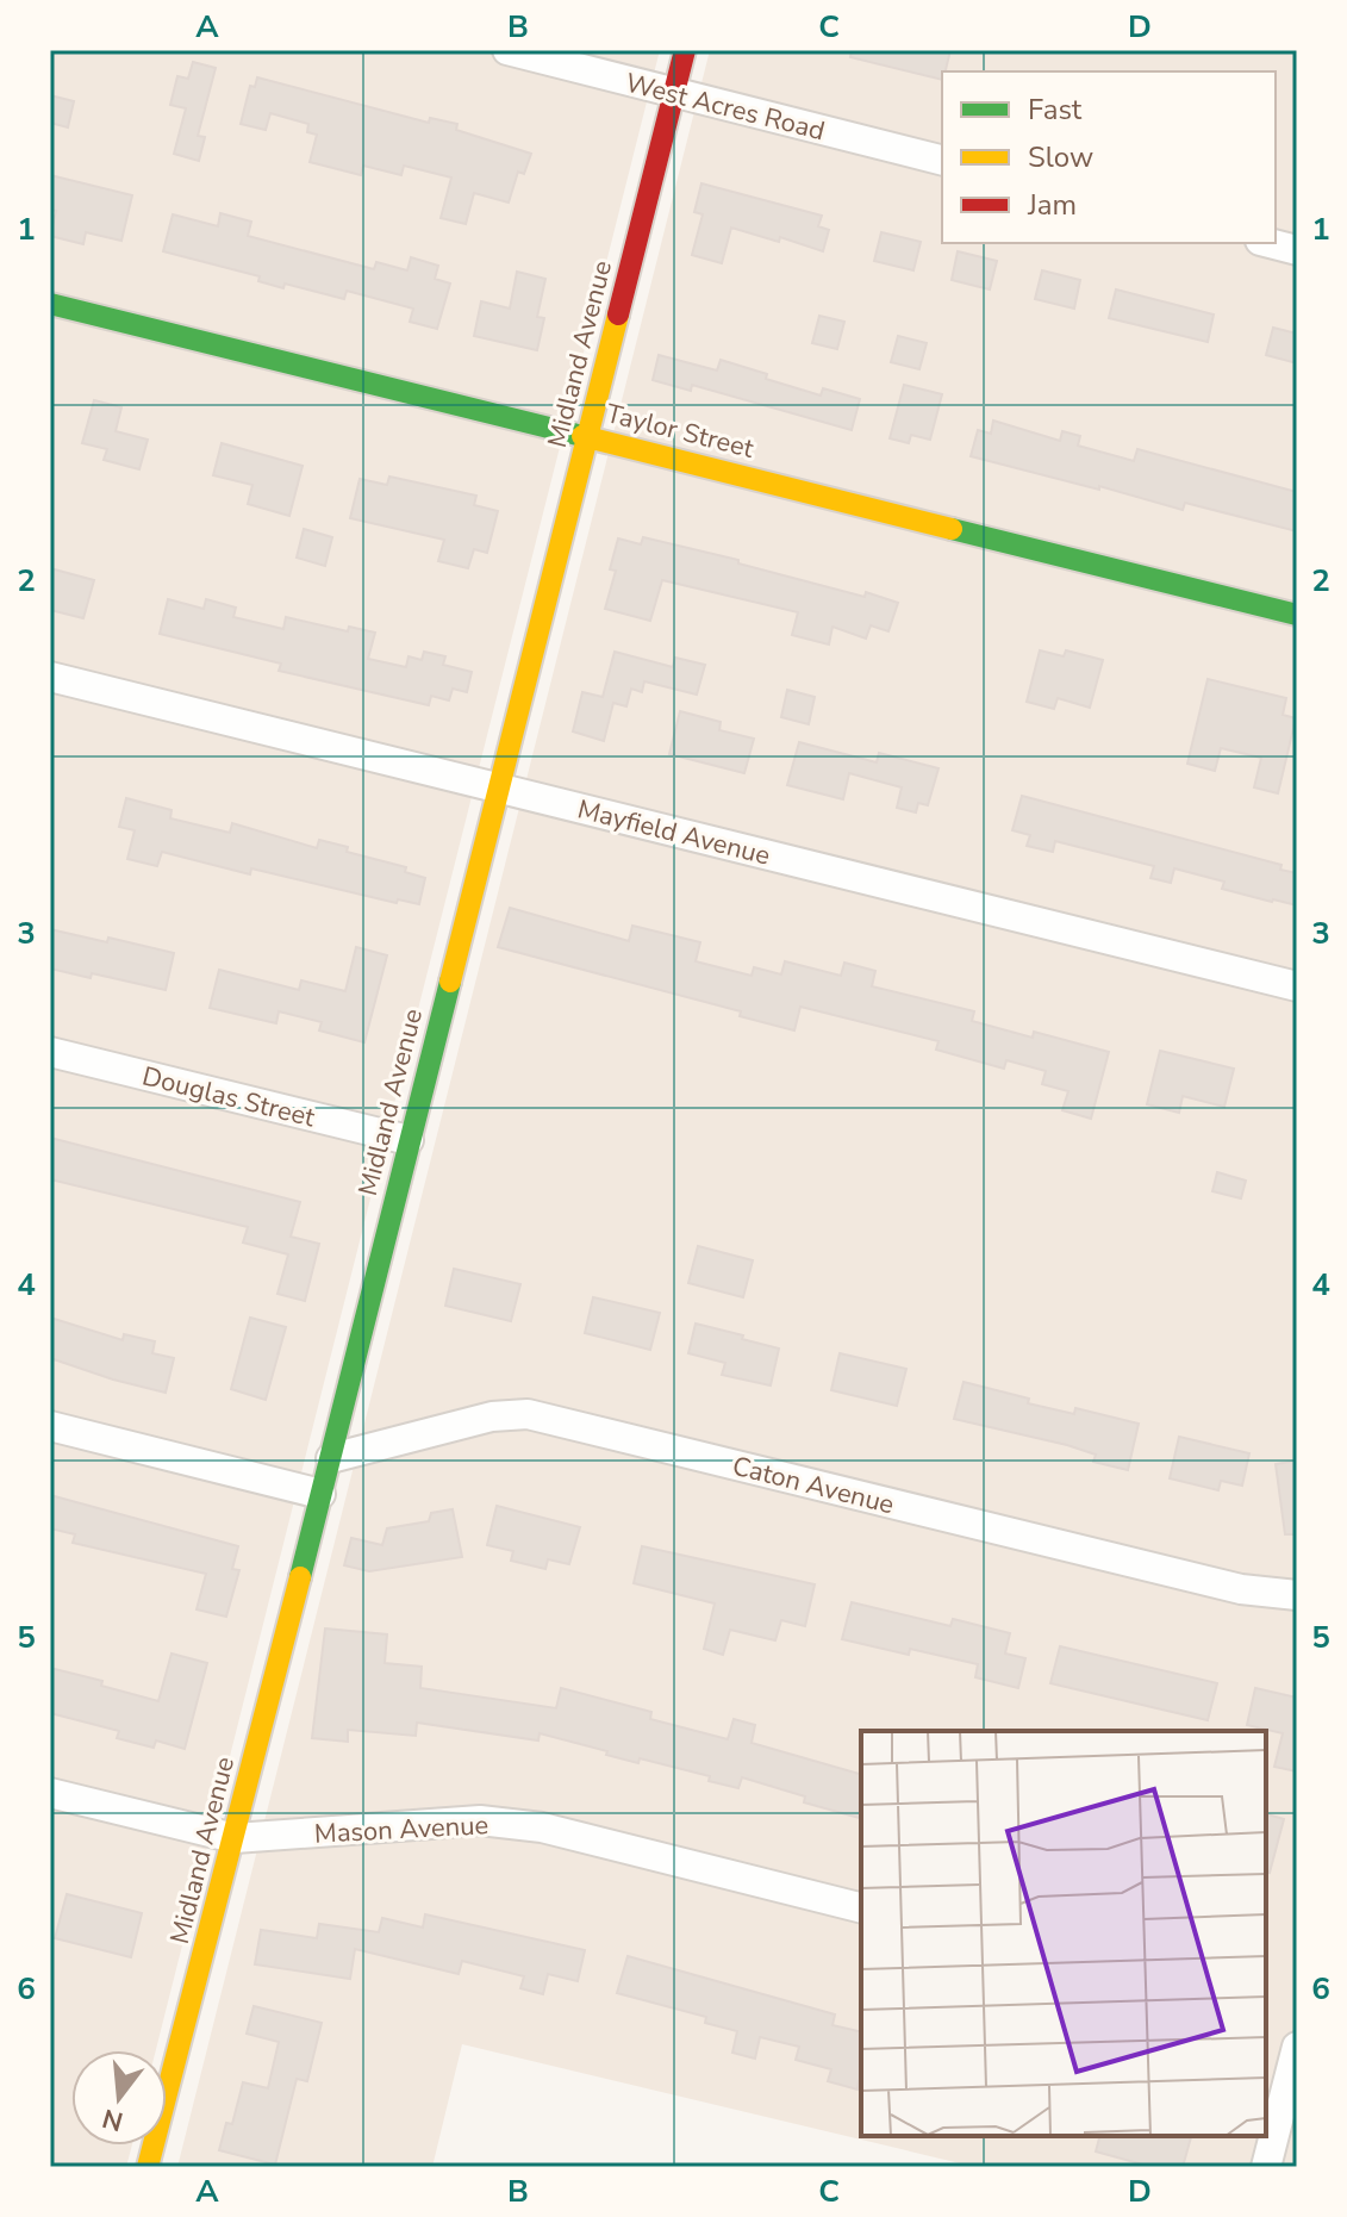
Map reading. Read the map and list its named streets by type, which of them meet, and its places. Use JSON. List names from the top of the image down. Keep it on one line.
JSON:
{"streets":{"main road":["Midland Avenue","Taylor Street"],"street":["West Acres Road","Mayfield Avenue","Douglas Street","Caton Avenue","Mason Avenue"]},"crossings":[["West Acres Road","Midland Avenue"],["Midland Avenue","Taylor Street"],["Midland Avenue","Mayfield Avenue"],["Midland Avenue","Douglas Street"],["Midland Avenue","Caton Avenue"],["Midland Avenue","Mason Avenue"]],"legend":["Fast","Slow","Jam"],"north":"bottom","grid":{"columns":["A","B","C","D"],"rows":["1","2","3","4","5","6"]}}
